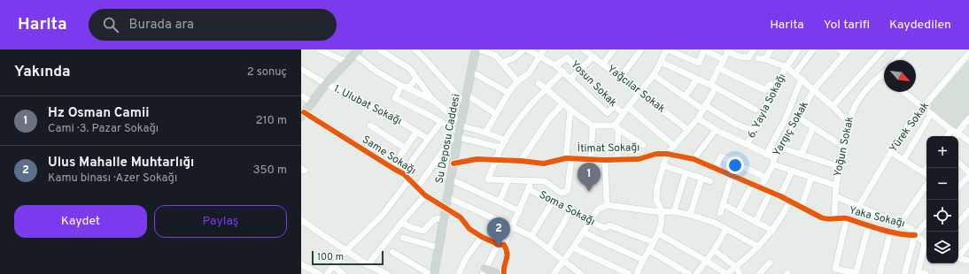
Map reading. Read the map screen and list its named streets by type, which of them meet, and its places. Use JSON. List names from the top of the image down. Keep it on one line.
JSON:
{"streets":{"main road":["Su Deposu Caddesi"],"street":["Yosun Sokak","Yağcılar Sokak","1. Ulubat Sokağı","6. Yayla Sokağı","Yürek Sokak","Yargıç Sokak","Yoğun Sokak","İtimat Sokağı","Same Sokağı","Soma Sokağı","Yaka Sokağı"]},"crossings":[["Yargıç Sokak","İtimat Sokağı"],["Su Deposu Caddesi","İtimat Sokağı"],["Su Deposu Caddesi","Same Sokağı"],["Yoğun Sokak","İtimat Sokağı"],["Yoğun Sokak","Yaka Sokağı"],["İtimat Sokağı","Yaka Sokağı"]],"scale_bar":"100 m","north":"bottom right","page":{"header":"Harita","search":"Burada ara","nav":["Harita","Yol tarifi","Kaydedilen"],"heading":["Yakında","2 sonuç"],"list":[{"mark":"1","name":"Hz Osman Camii","note":"Cami · 3. Pazar Sokağı","value":"210 m"},{"mark":"2","name":"Ulus Mahalle Muhtarlığı","note":"Kamu binası · Azer Sokağı","value":"350 m"}],"map_buttons":["+","−"],"pins":["1","2"],"buttons":["Kaydet","Paylaş"],"scale":"100 m"}}
